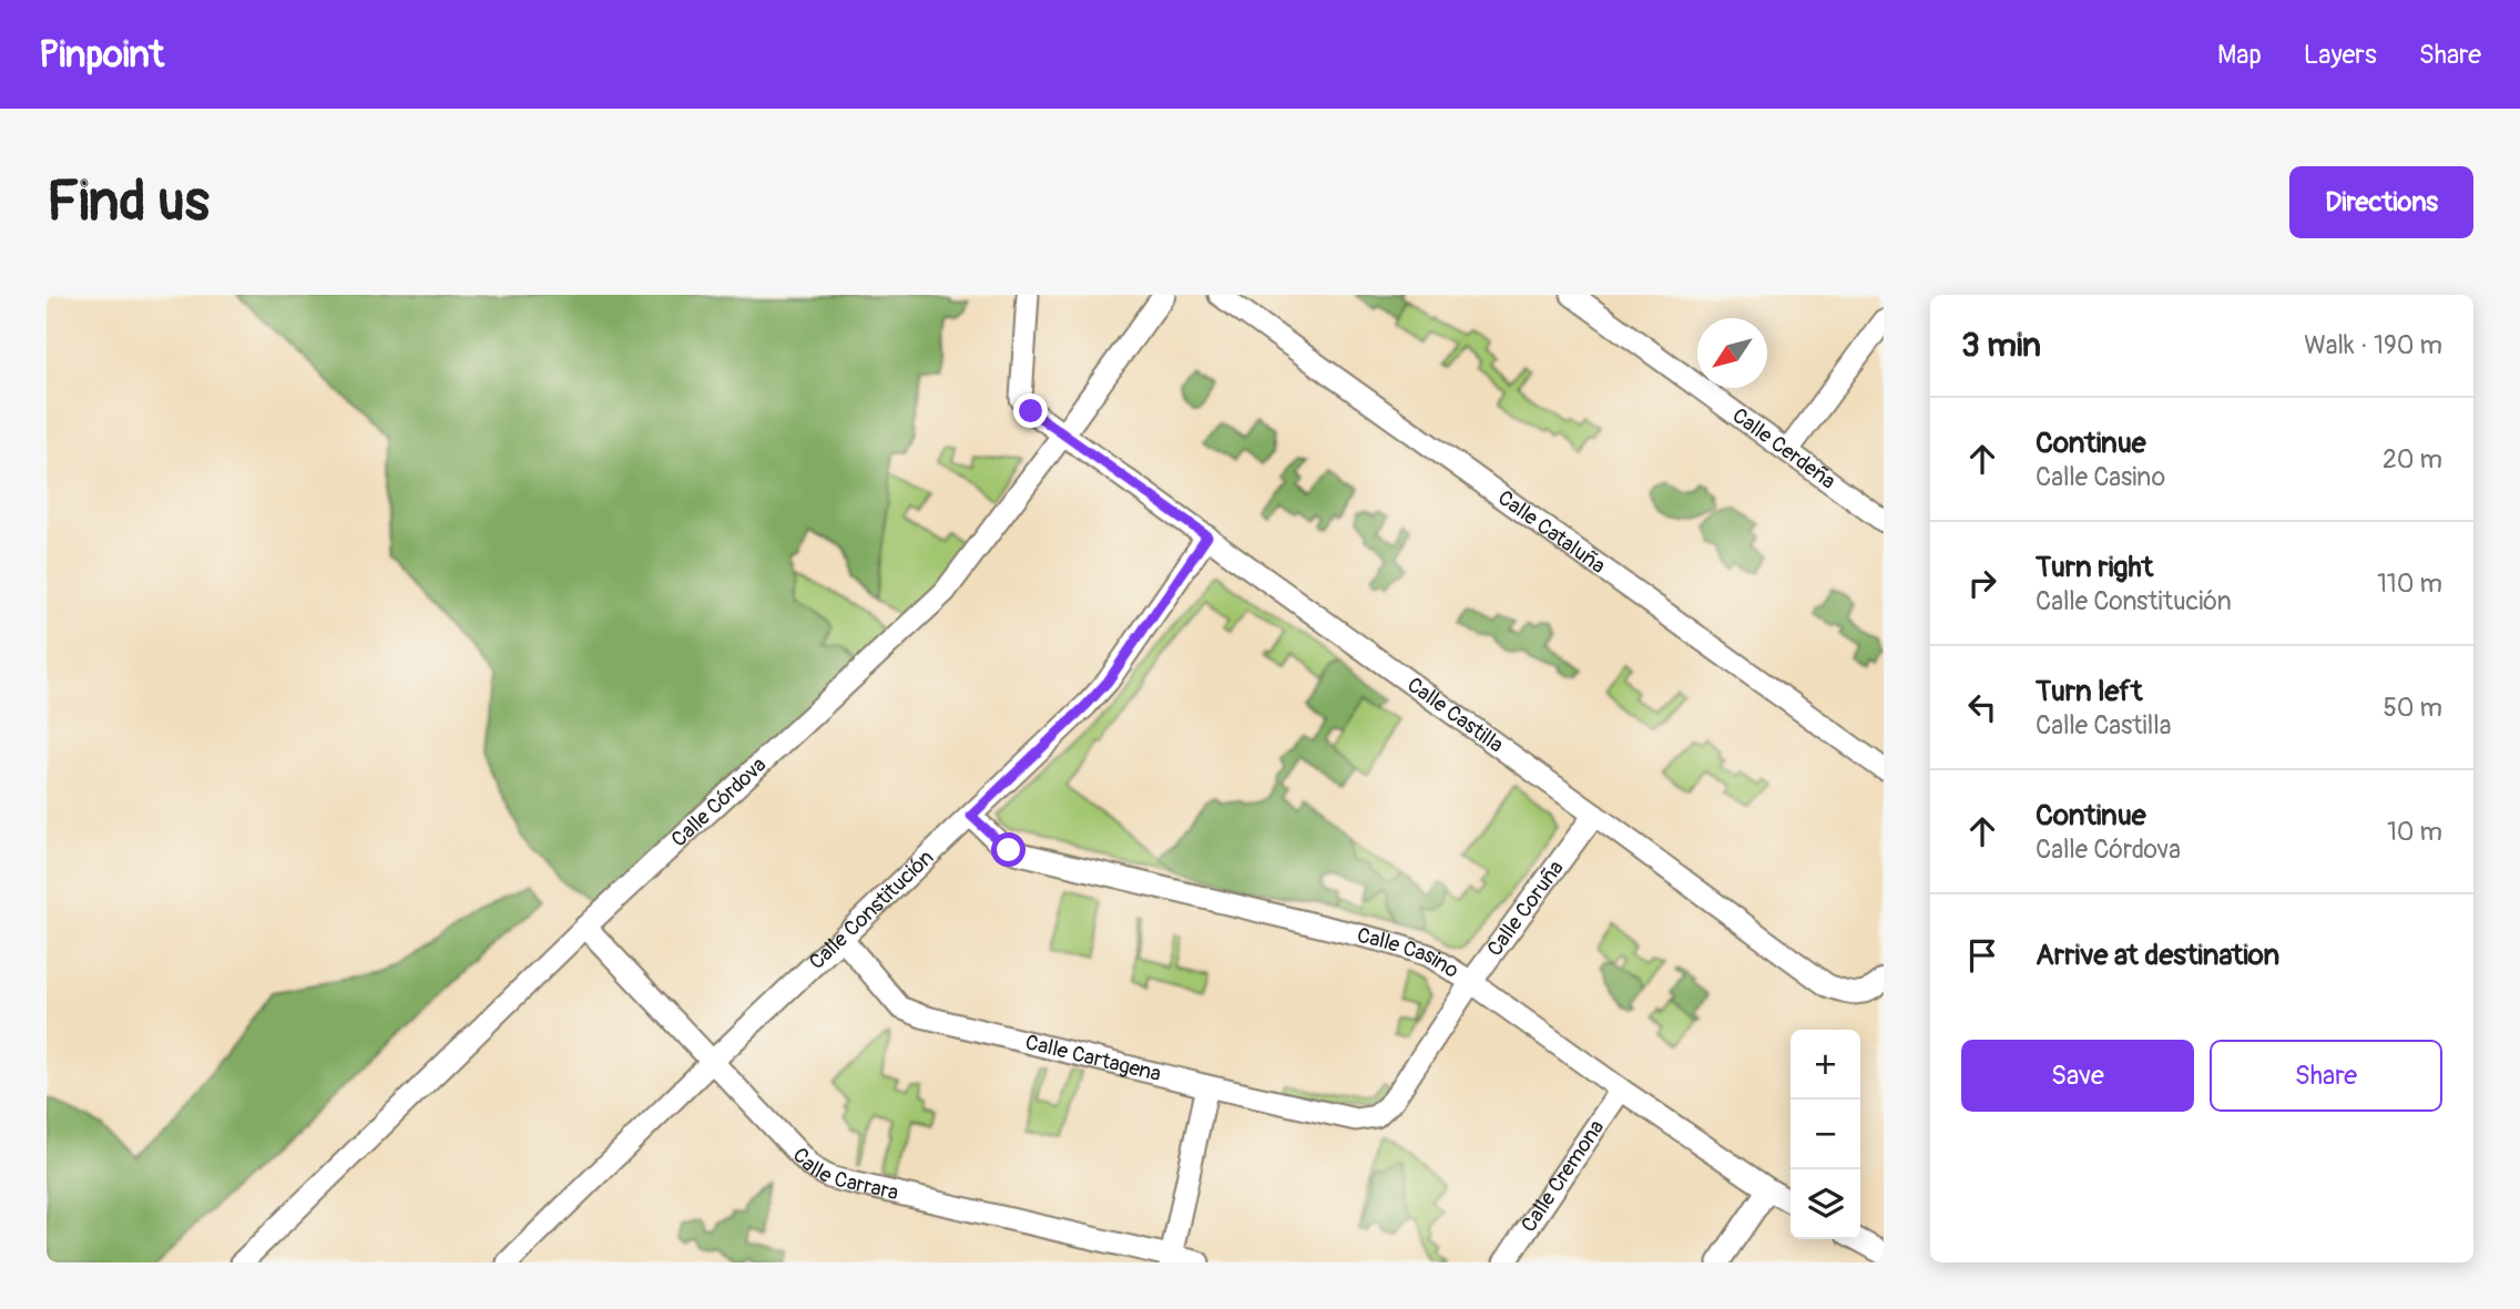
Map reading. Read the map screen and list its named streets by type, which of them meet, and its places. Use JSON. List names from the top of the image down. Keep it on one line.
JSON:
{"streets":{"street":["Calle Cerdeña","Calle Cataluña","Calle Castilla","Calle Córdova","Calle Coruña","Calle Constitución","Calle Casino","Calle Cartagena","Calle Carrara","Calle Cremona"]},"crossings":[["Calle Castilla","Calle Córdova"],["Calle Castilla","Calle Coruña"],["Calle Castilla","Calle Constitución"],["Calle Córdova","Calle Carrara"],["Calle Coruña","Calle Casino"],["Calle Coruña","Calle Cartagena"],["Calle Constitución","Calle Casino"],["Calle Constitución","Calle Cartagena"],["Calle Constitución","Calle Carrara"],["Calle Casino","Calle Cremona"]],"north":"bottom left","page":{"header":"Pinpoint","nav":["Map","Layers","Share"],"buttons":["Directions",["Save","Share"]],"title":"Find us","heading":["3 min","Walk · 190 m"],"list":[["Continue","Calle Casino","20 m"],["Turn right","Calle Constitución","110 m"],["Turn left","Calle Castilla","50 m"],["Continue","Calle Córdova","10 m"],"Arrive at destination"],"map_buttons":["+","−"]}}
